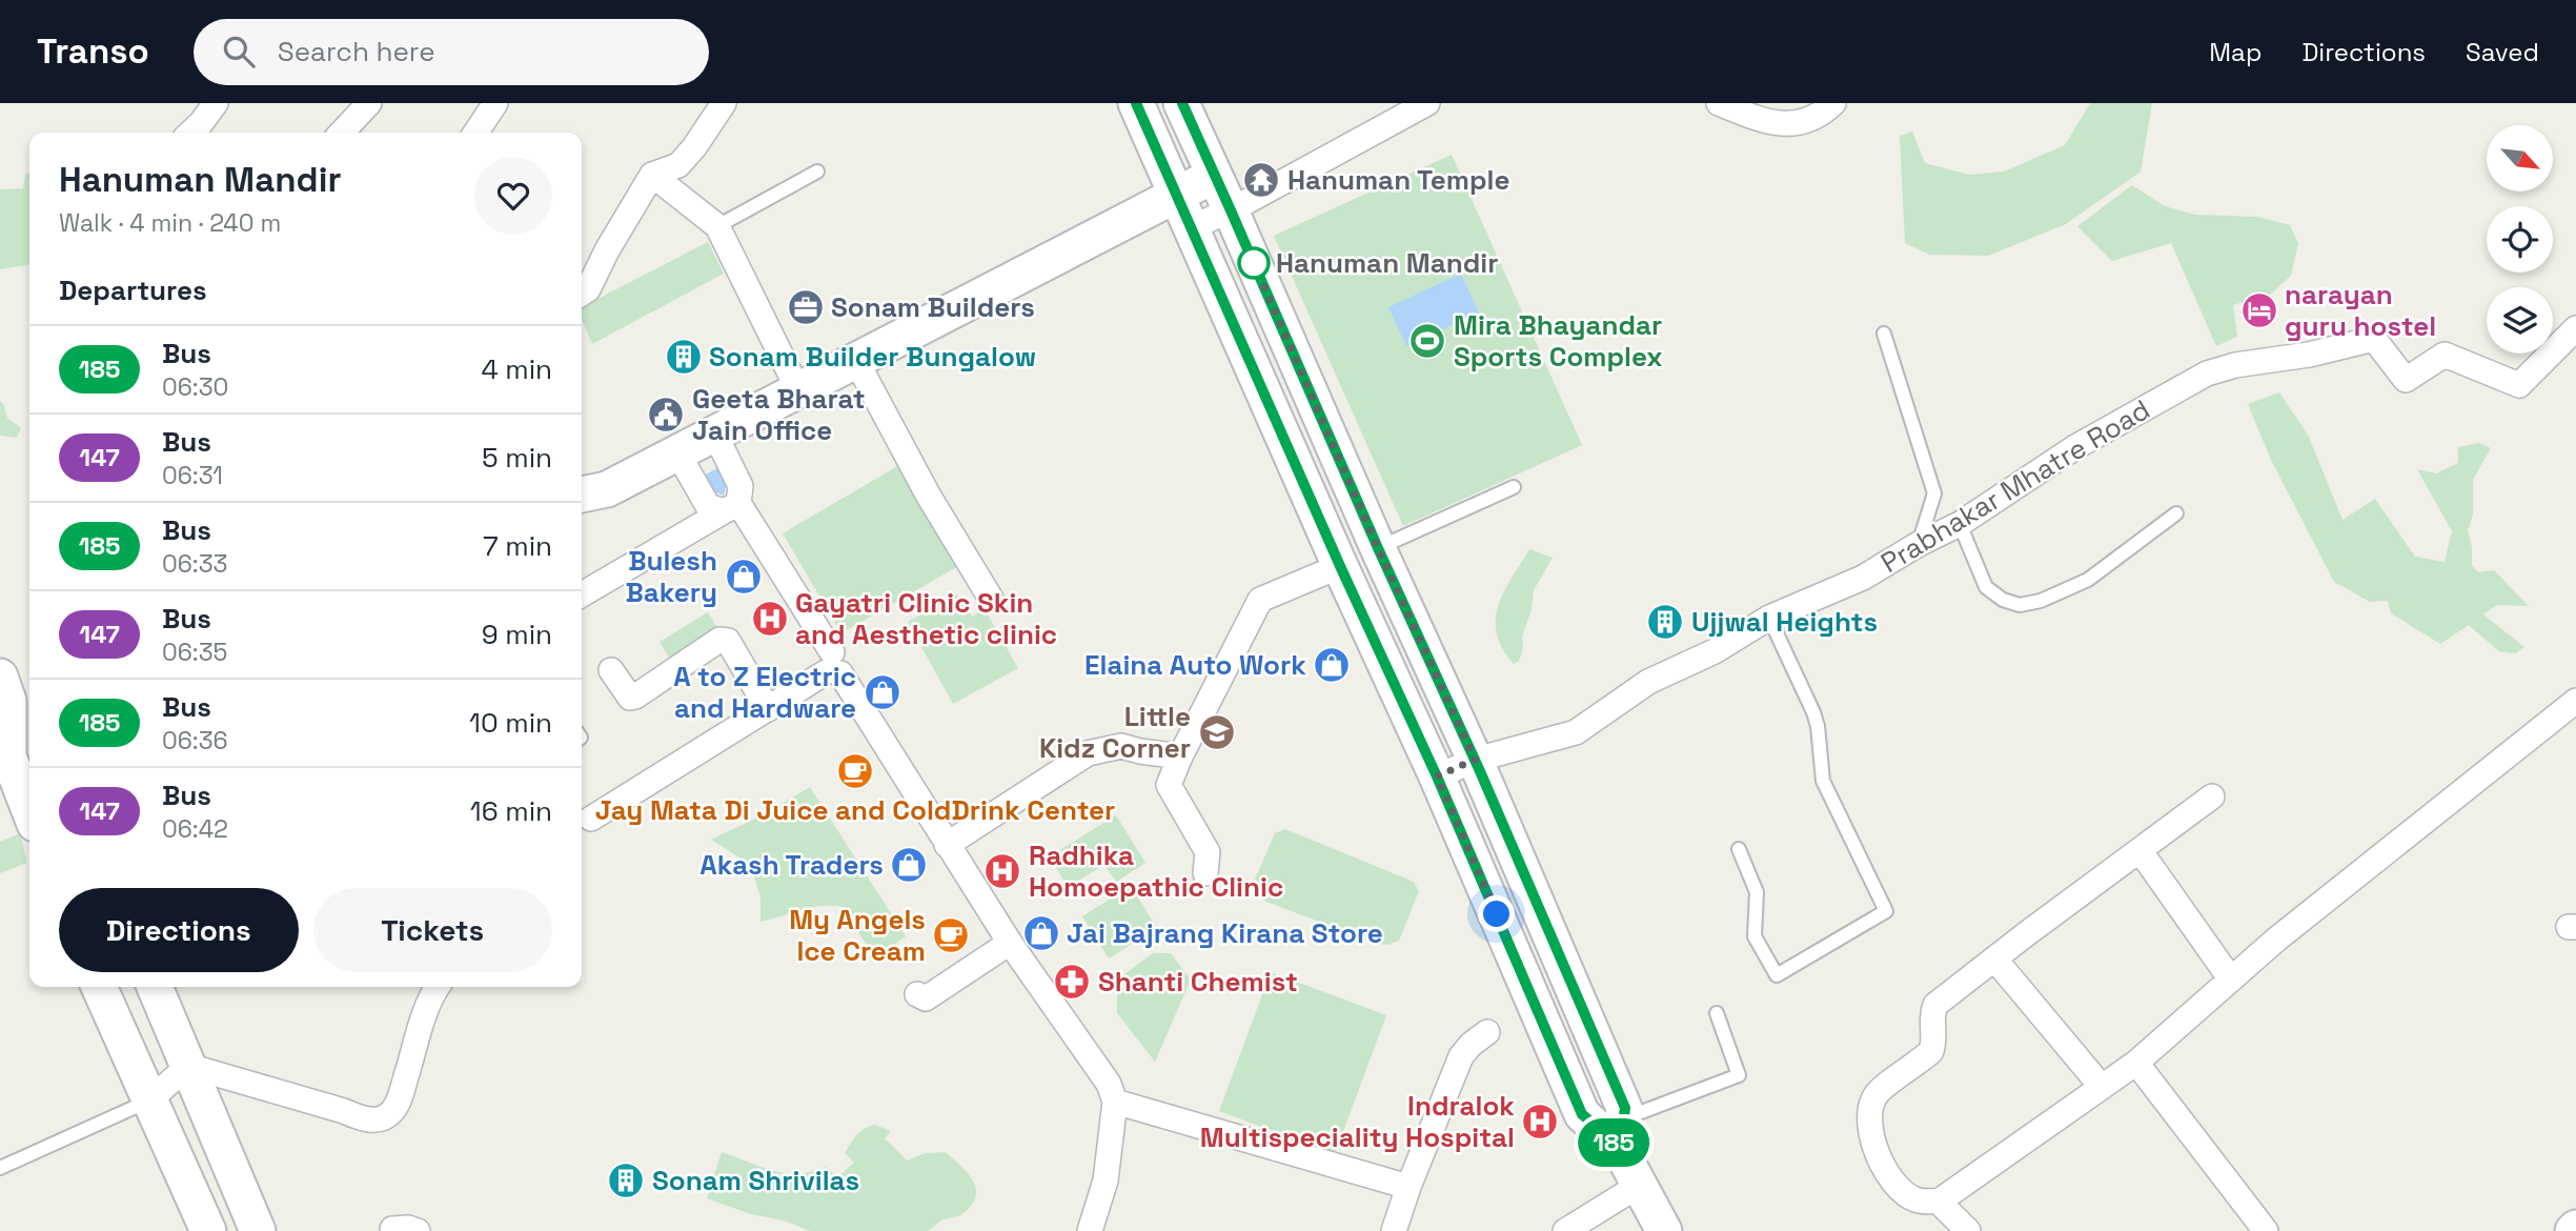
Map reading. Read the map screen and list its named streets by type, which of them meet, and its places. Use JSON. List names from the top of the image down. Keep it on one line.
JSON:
{"streets":{"street":["Prabhakar Mhatre Road"]},"places":{"temple":["Hanuman Temple"],"other":["Hanuman Mandir"],"office":["Sonam Builders"],"hotel":["narayan guru hostel"],"sports":["Mira Bhayandar Sports Complex"],"building":["Sonam Builder Bungalow","Ujjwal Heights","Sonam Shrivilas"],"public building":["Geeta Bharat Jain Office"],"shop":["Bulesh Bakery","Elaina Auto Work","A to Z Electric and Hardware","Akash Traders","Jai Bajrang Kirana Store"],"hospital":["Gayatri Clinic Skin and Aesthetic clinic","Radhika Homoepathic Clinic","Indralok Multispeciality Hospital"],"school or university":["Little Kidz Corner"],"cafe":["Jay Mata Di Juice and ColdDrink Center","My Angels Ice Cream"],"pharmacy":["Shanti Chemist"]},"lines":["bus line 185"],"north":"bottom right","page":{"header":"Transo","search":"Search here","nav":["Map","Directions","Saved"],"on_map":"185","heading":[["Hanuman Mandir","Walk · 4 min · 240 m"],"Departures"],"list":[{"mark":"185","name":"Bus","note":"06:30","value":"4 min"},{"mark":"147","name":"Bus","note":"06:31","value":"5 min"},{"mark":"185","name":"Bus","note":"06:33","value":"7 min"},{"mark":"147","name":"Bus","note":"06:35","value":"9 min"},{"mark":"185","name":"Bus","note":"06:36","value":"10 min"},{"mark":"147","name":"Bus","note":"06:42","value":"16 min"}],"buttons":["Directions","Tickets"]}}
